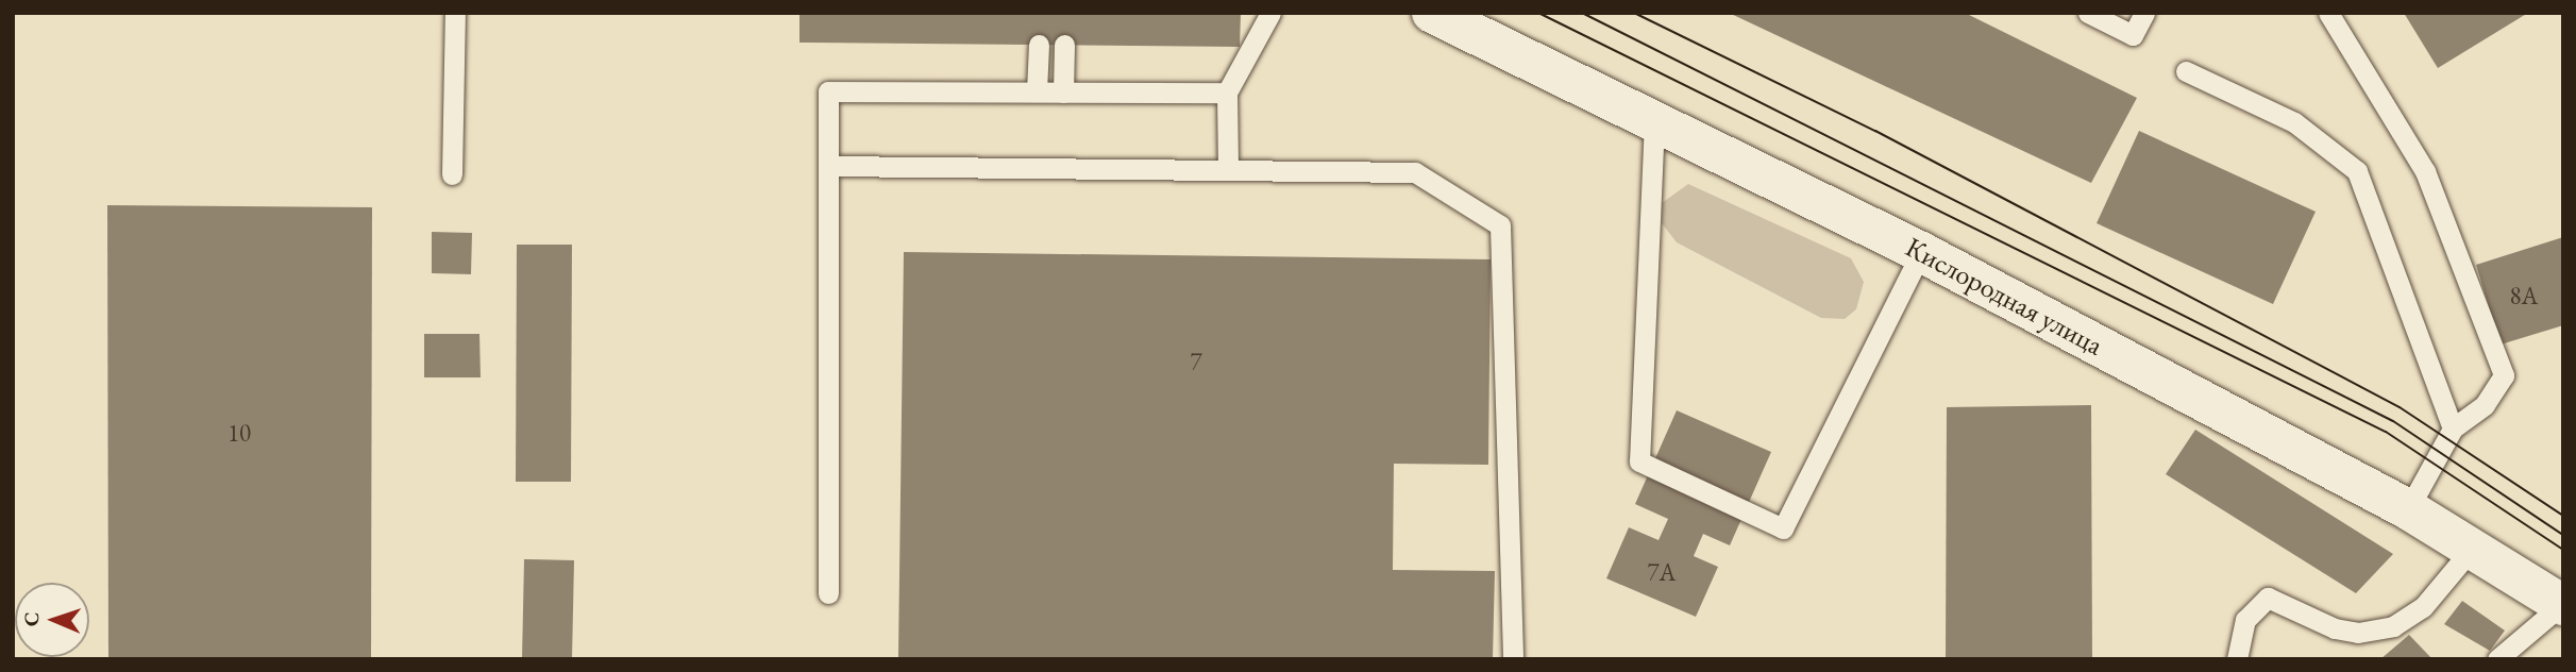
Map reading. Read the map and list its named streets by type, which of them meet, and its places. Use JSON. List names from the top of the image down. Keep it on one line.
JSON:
{"streets":{"street":["Кислородная улица"]},"house_numbers":["8А","7","10","7А"],"north":"left"}
